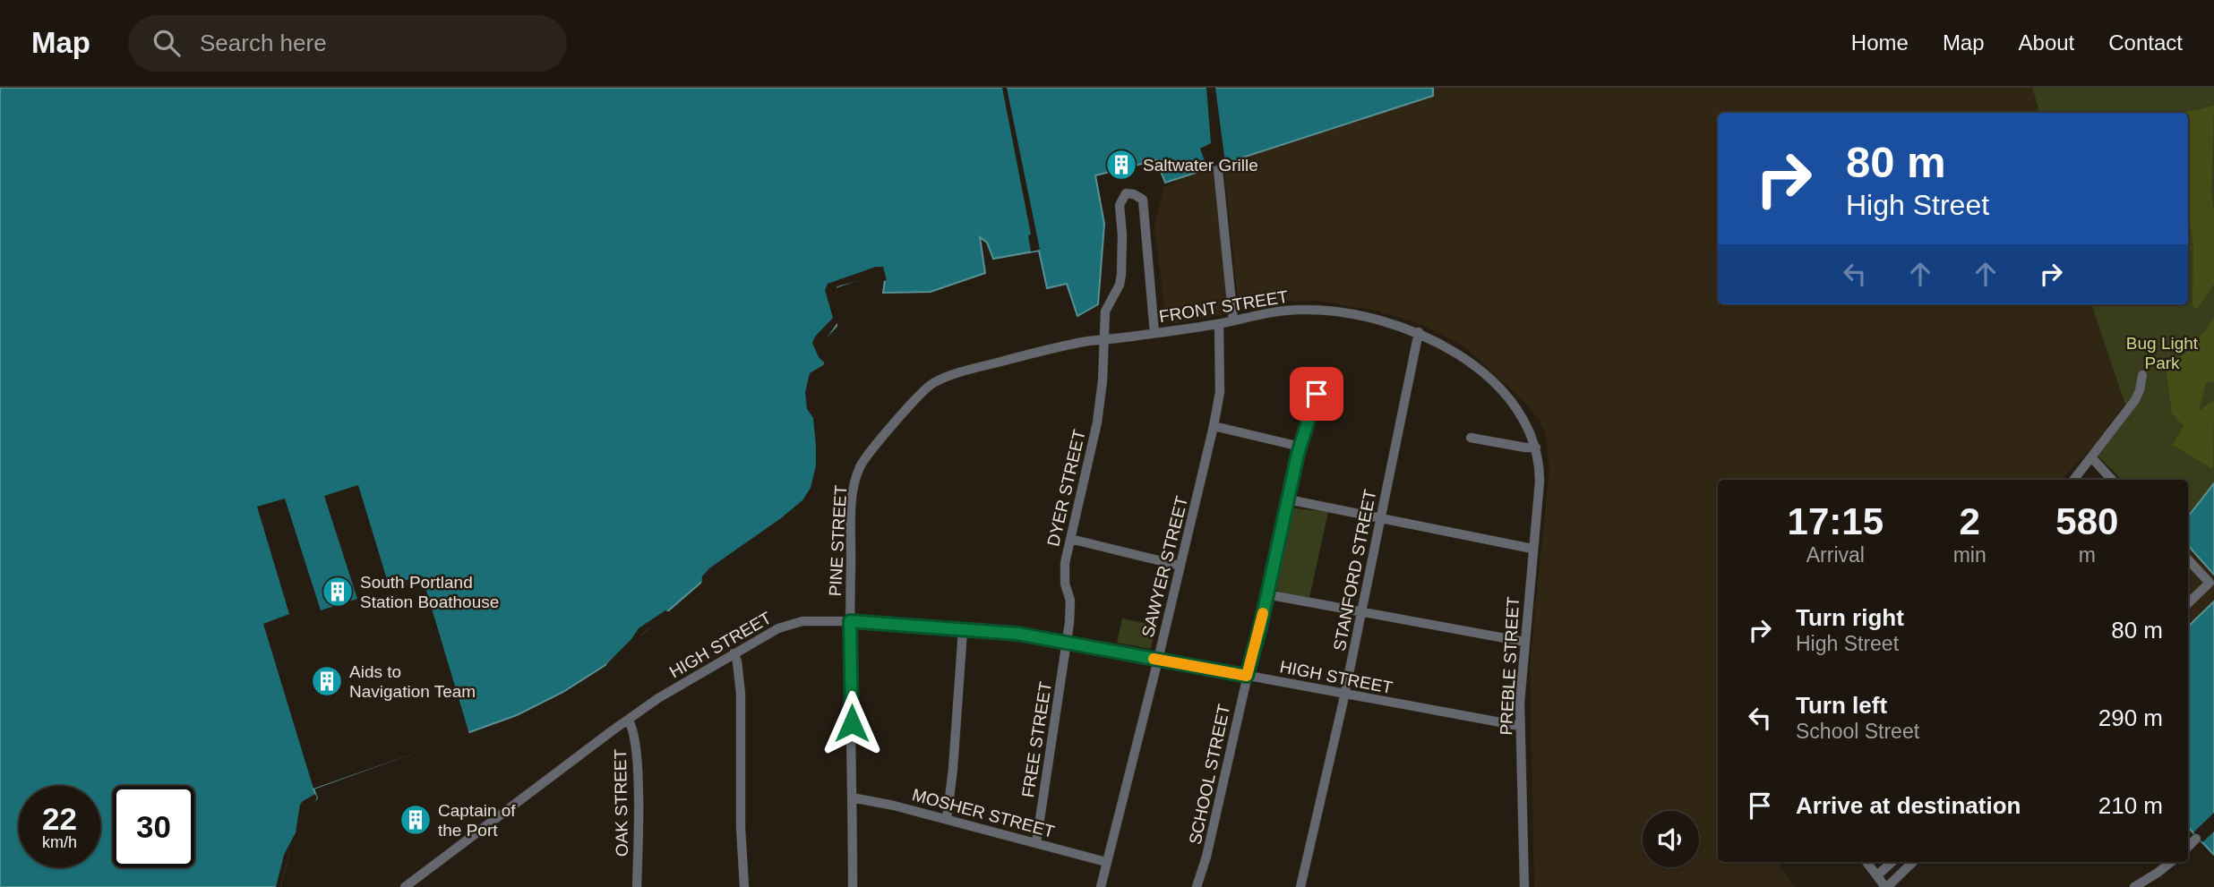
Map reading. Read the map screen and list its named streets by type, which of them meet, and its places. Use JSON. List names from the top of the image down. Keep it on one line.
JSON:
{"streets":{"street":["FRONT STREET","DYER STREET","PINE STREET","SAWYER STREET","STANFORD STREET","HIGH STREET","PREBLE STREET","FREE STREET","SCHOOL STREET","OAK STREET","MOSHER STREET"]},"crossings":[["FRONT STREET","DYER STREET"],["FRONT STREET","PINE STREET"],["FRONT STREET","SAWYER STREET"],["FRONT STREET","STANFORD STREET"],["FRONT STREET","PREBLE STREET"],["DYER STREET","HIGH STREET"],["DYER STREET","FREE STREET"],["PINE STREET","HIGH STREET"],["PINE STREET","MOSHER STREET"],["SAWYER STREET","HIGH STREET"],["SAWYER STREET","MOSHER STREET"],["STANFORD STREET","HIGH STREET"],["HIGH STREET","PREBLE STREET"],["HIGH STREET","FREE STREET"],["HIGH STREET","SCHOOL STREET"],["HIGH STREET","OAK STREET"],["FREE STREET","MOSHER STREET"]],"parks":["Bug Light Park"],"places":{"building":["Saltwater Grille","South Portland Station Boathouse","Aids to Navigation Team","Captain of the Port"]},"page":{"header":"Map","search":"Search here","nav":["Home","Map","About","Contact"],"turn":["80 m","High Street"],"eta":["17:15","Arrival","2","min","580","m"],"list":[{"name":"Turn right","note":"High Street","value":"80 m"},{"name":"Turn left","note":"School Street","value":"290 m"},{"name":"Arrive at destination","value":"210 m"}],"speed":"22 km/h","limit":"30"}}
